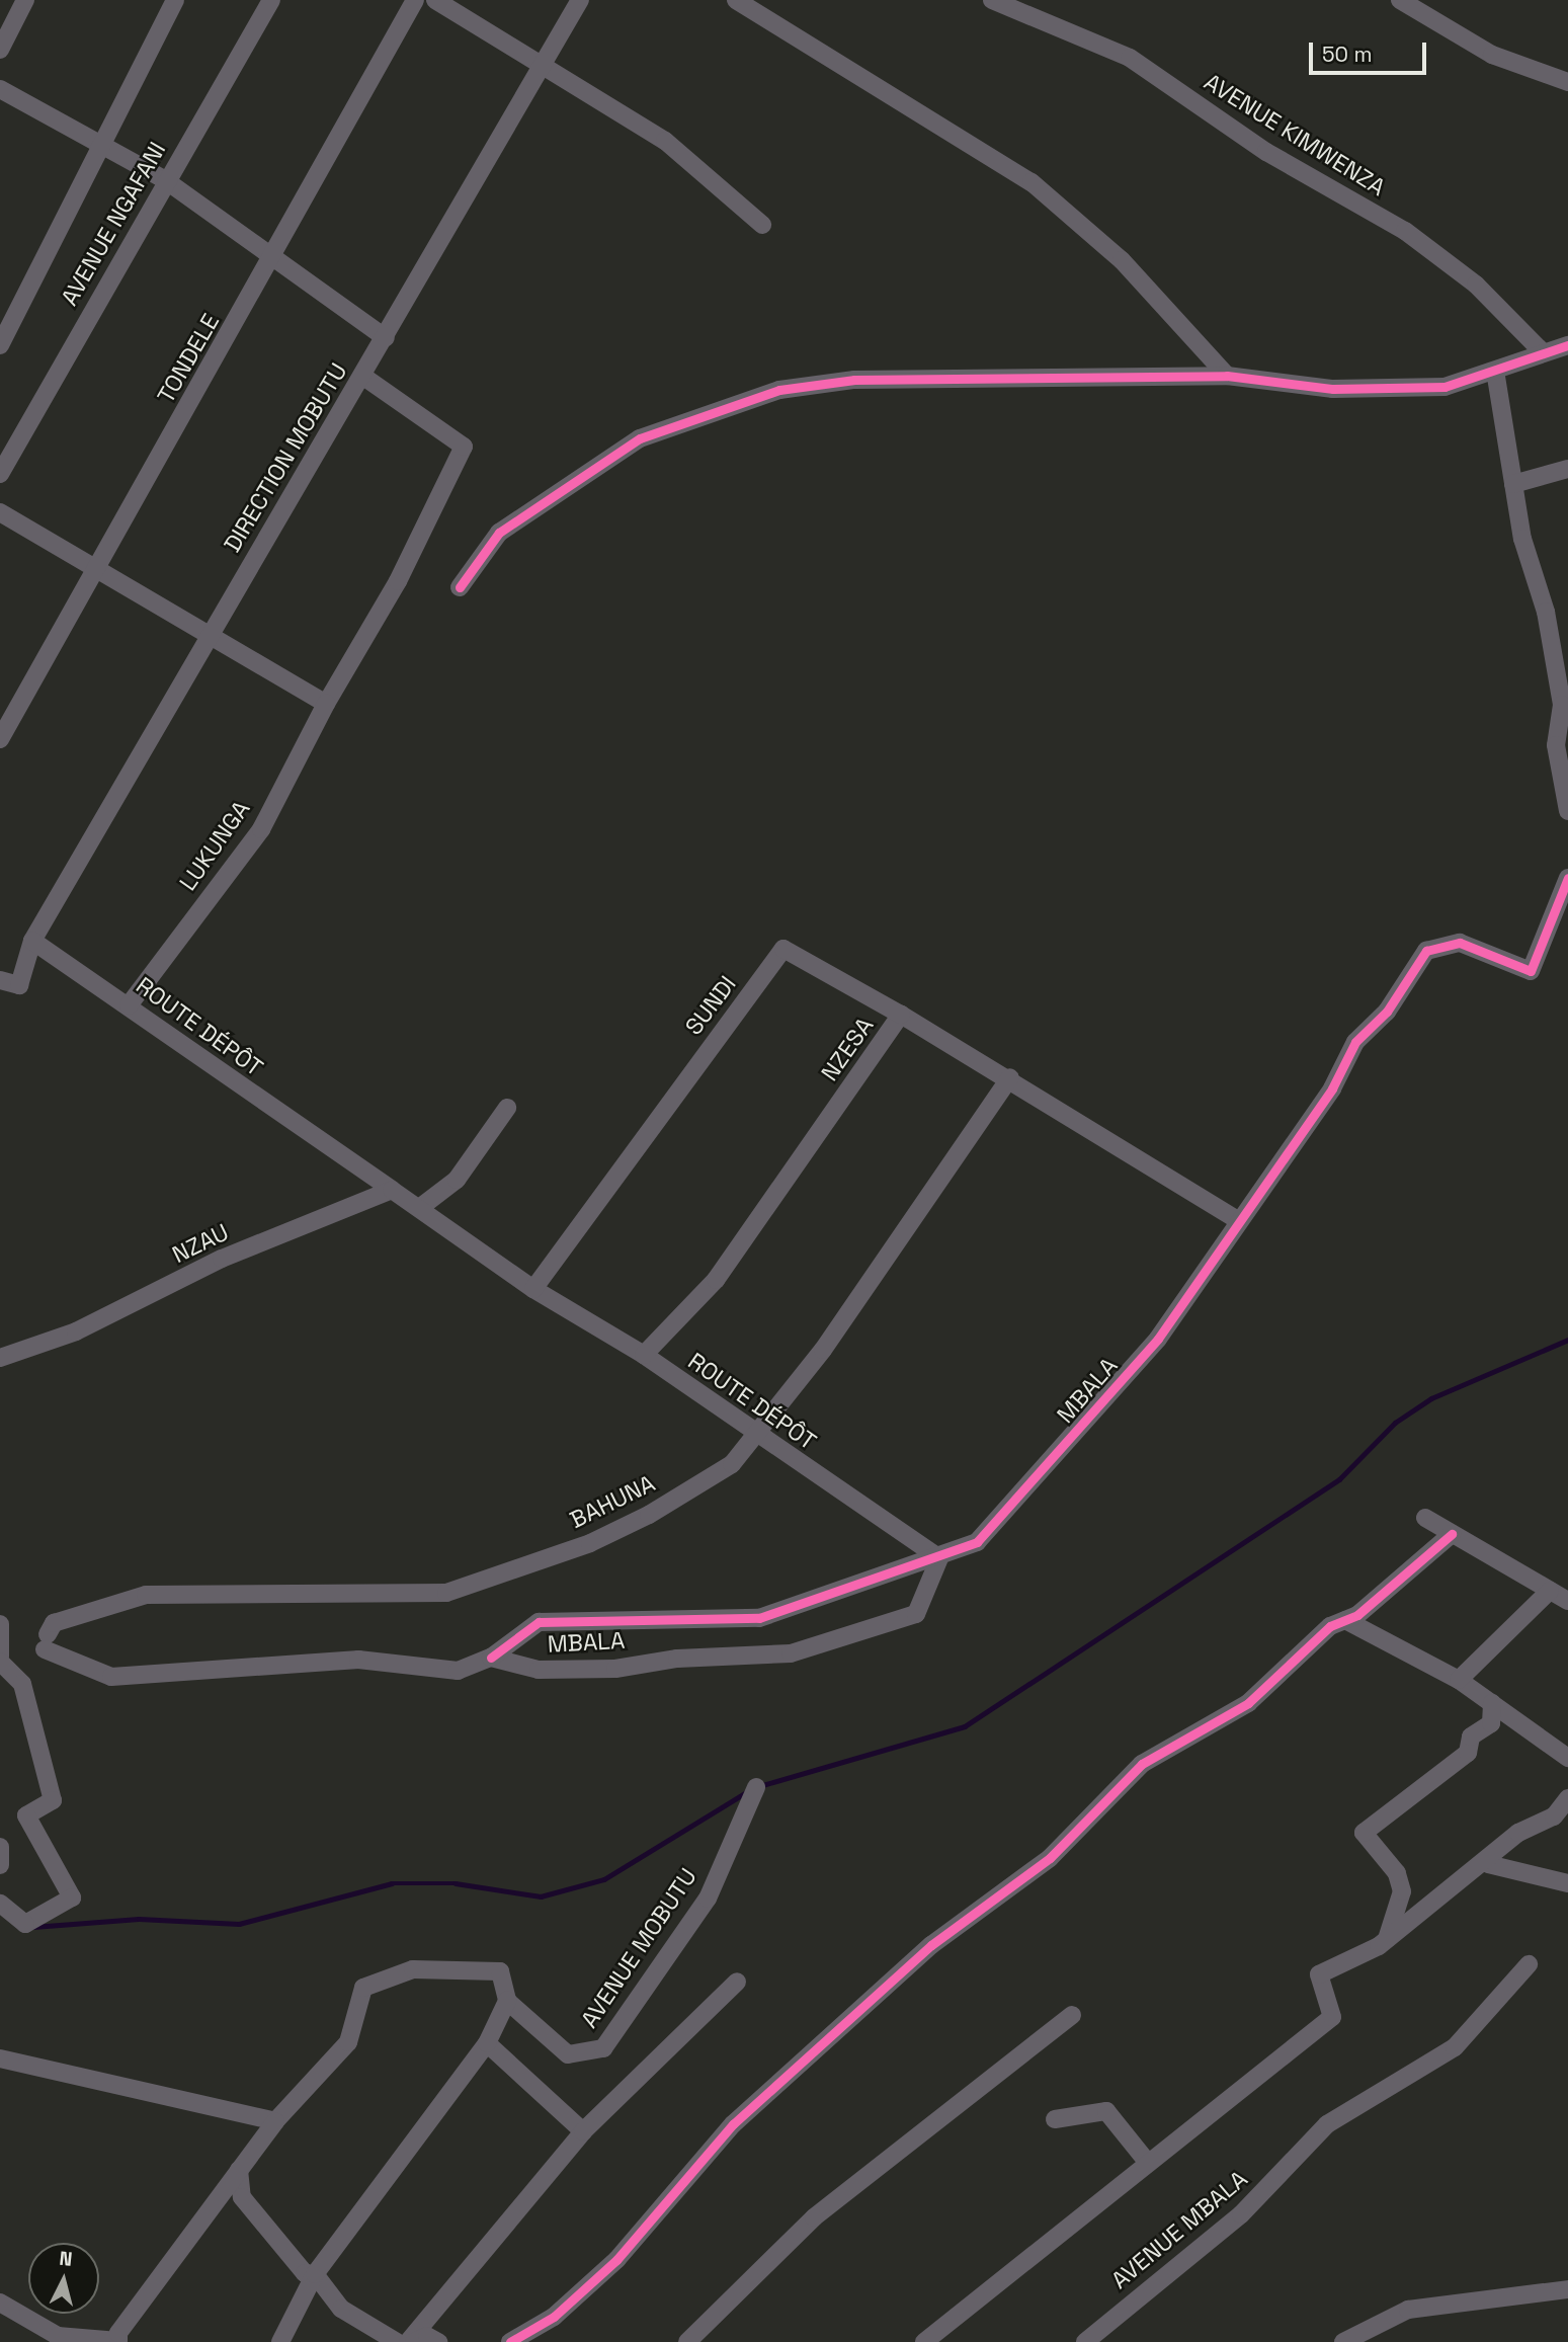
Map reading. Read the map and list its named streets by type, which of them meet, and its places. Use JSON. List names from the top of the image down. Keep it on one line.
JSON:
{"streets":{"street":["AVENUE KIMWENZA","AVENUE NGAFANI","TONDELE","DIRECTION MOBUTU","LUKUNGA","SUNDI","ROUTE DÉPÔT","NZESA","NZAU","MBALA","BAHUNA","AVENUE MOBUTU","AVENUE MBALA"]},"crossings":[["DIRECTION MOBUTU","LUKUNGA"],["DIRECTION MOBUTU","ROUTE DÉPÔT"],["LUKUNGA","ROUTE DÉPÔT"],["SUNDI","ROUTE DÉPÔT"],["SUNDI","NZESA"],["ROUTE DÉPÔT","NZESA"],["ROUTE DÉPÔT","NZAU"],["ROUTE DÉPÔT","MBALA"],["ROUTE DÉPÔT","BAHUNA"],["NZESA","MBALA"],["NZESA","BAHUNA"],["MBALA","BAHUNA"]],"scale_bar":"50 m","north":"top"}
